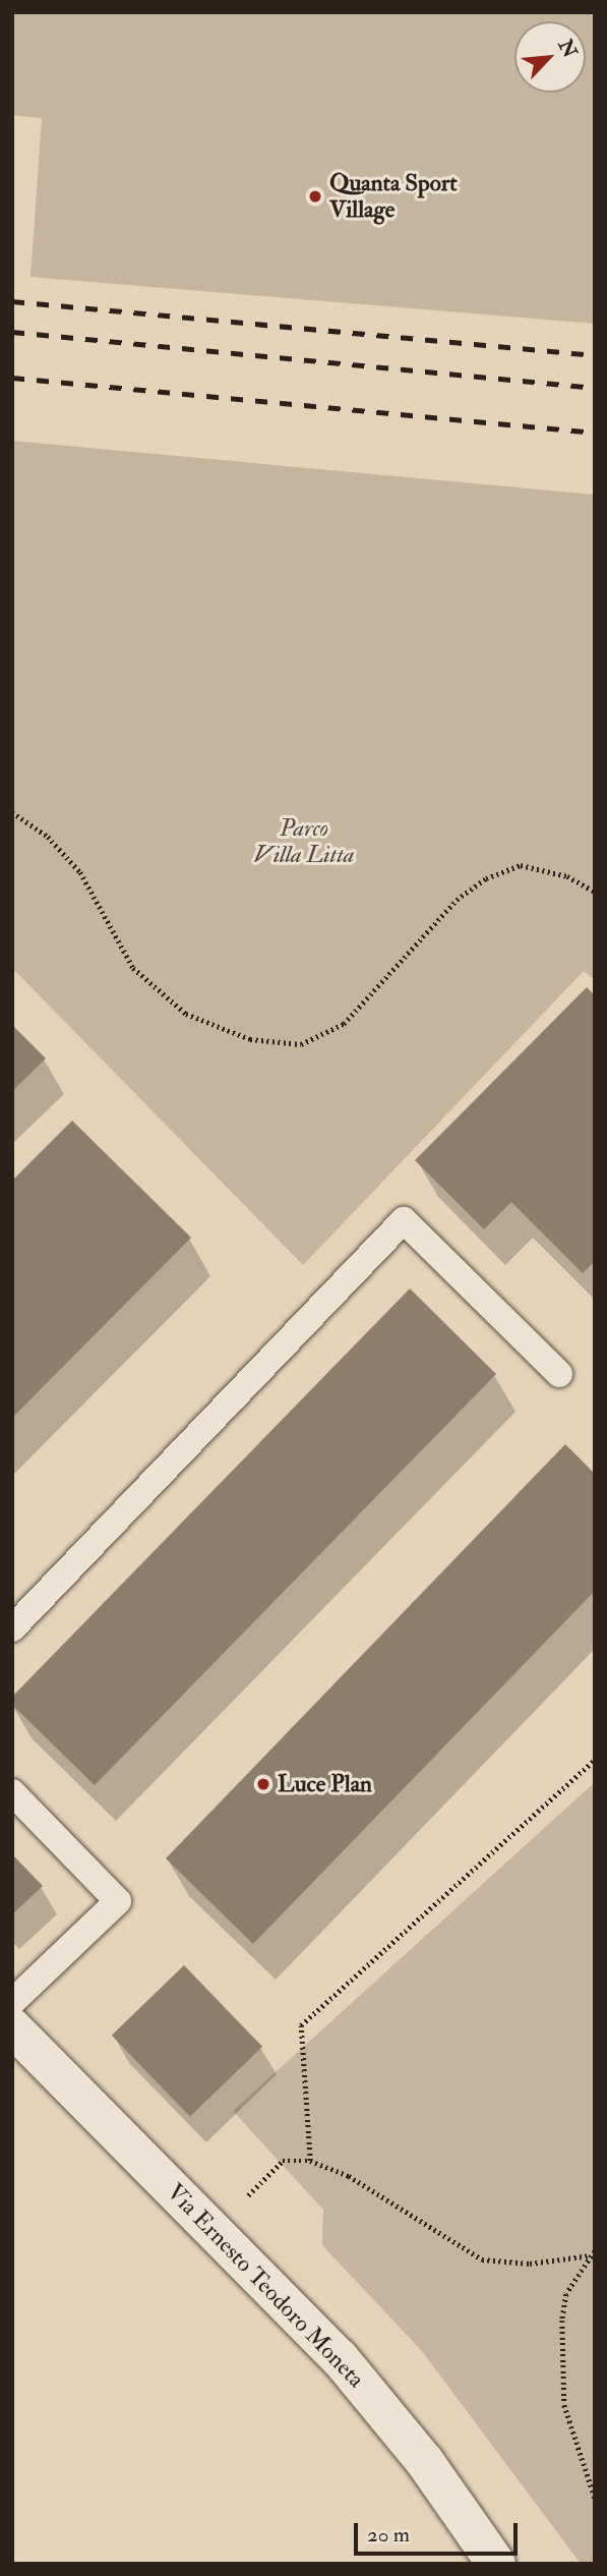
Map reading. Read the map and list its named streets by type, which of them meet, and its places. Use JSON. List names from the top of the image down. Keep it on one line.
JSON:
{"streets":{"street":["Via Ernesto Teodoro Moneta"]},"parks":["Parco Villa Litta"],"places":["Quanta Sport Village","Luce Plan"],"scale_bar":"20 m","north":"top right"}
